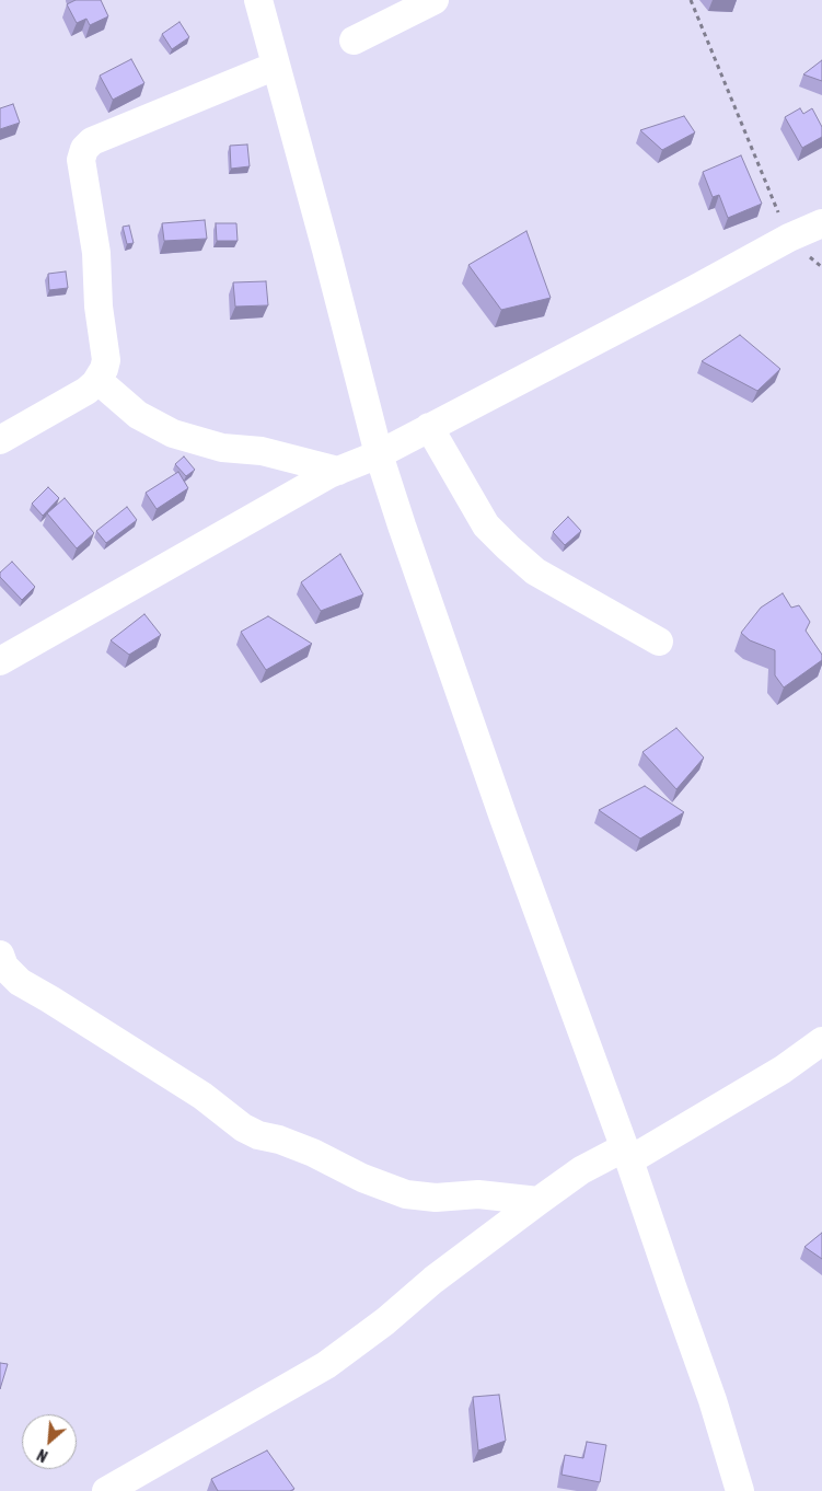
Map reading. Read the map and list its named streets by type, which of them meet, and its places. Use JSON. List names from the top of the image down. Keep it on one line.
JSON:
{"north":"bottom left"}
